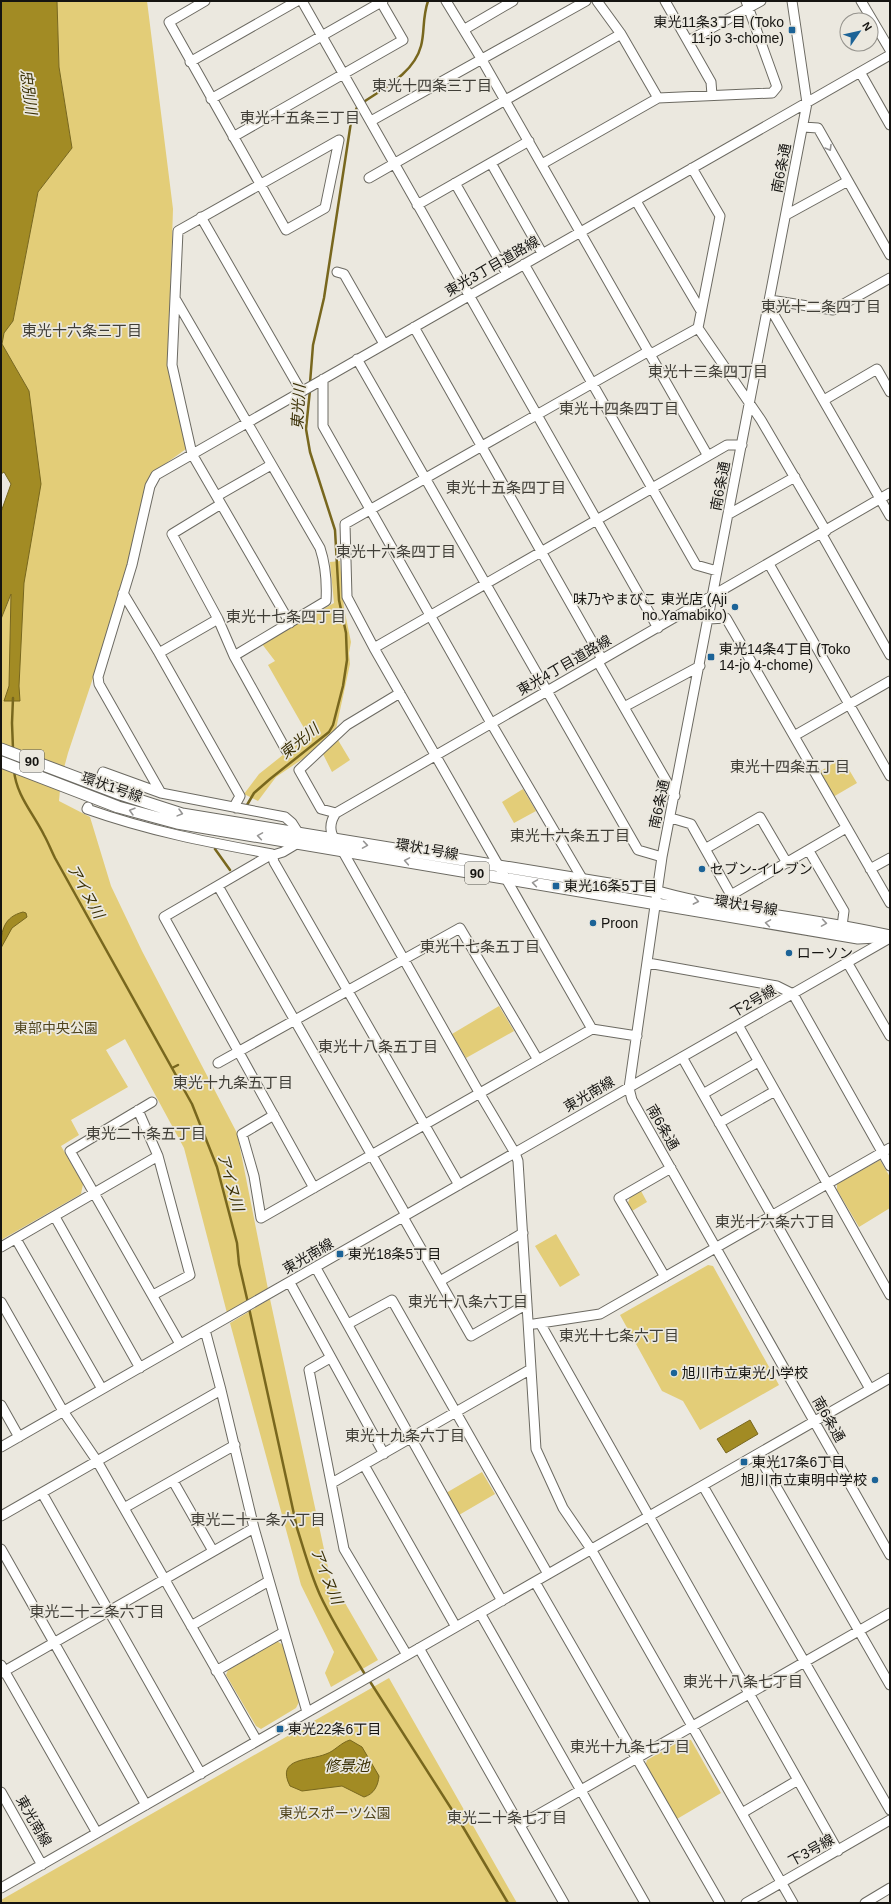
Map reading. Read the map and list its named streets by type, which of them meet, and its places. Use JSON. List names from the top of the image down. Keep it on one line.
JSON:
{"streets":{"main road":["90","環状1号線"],"street":["南6条通","東光3丁目道路線","東光4丁目道路線","下2号線","東光南線","下3号線"]},"crossings":[["南6条通","東光3丁目道路線"],["南6条通","東光4丁目道路線"],["南6条通","環状1号線"],["南6条通","下2号線"],["南6条通","東光南線"],["環状1号線","下2号線"],["下2号線","東光南線"]],"districts":["東光十四条三丁目","東光十五条三丁目","東光十二条四丁目","東光十六条三丁目","東光十三条四丁目","東光十四条四丁目","東光十五条四丁目","東光十六条四丁目","東光十七条四丁目","東光十四条五丁目","東光十六条五丁目","東光十七条五丁目","東光十八条五丁目","東光十九条五丁目","東光二十条五丁目","東光十六条六丁目","東光十八条六丁目","東光十七条六丁目","東光十九条六丁目","東光二十一条六丁目","東光二十二条六丁目","東光十八条七丁目","東光十九条七丁目","東光二十条七丁目"],"water":["忠別川","東光川","アイヌ川","修景池"],"parks":["東部中央公園","東光スポーツ公園"],"places":{"transit":["東光11条3丁目 (Toko 11-jo 3-chome)","東光14条4丁目 (Toko 14-jo 4-chome)","東光16条5丁目","東光18条5丁目","東光17条6丁目","東光22条6丁目"],"other":["味乃やまびこ 東光店 (Aji no Yamabiko)","セブン-イレブン","Proon","ローソン","旭川市立東光小学校","旭川市立東明中学校"]},"north":"top right"}
